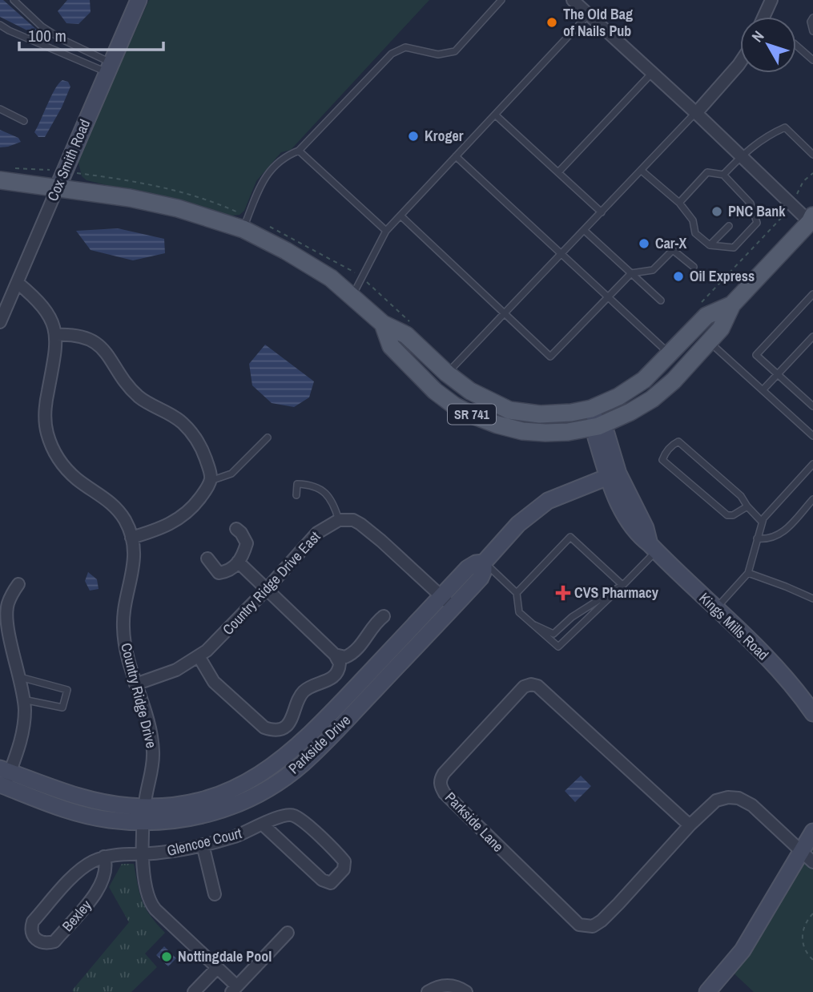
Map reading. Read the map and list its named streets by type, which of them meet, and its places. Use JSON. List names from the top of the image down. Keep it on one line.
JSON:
{"streets":{"main road":["SR 741"],"street":["Cox Smith Road","Country Ridge Drive East","Kings Mills Road","Country Ridge Drive","Parkside Drive","Parkside Lane","Glencoe Court","Bexley"]},"crossings":[["Cox Smith Road","SR 741"],["Cox Smith Road","Country Ridge Drive"],["SR 741","Kings Mills Road"],["Country Ridge Drive East","Country Ridge Drive"],["Kings Mills Road","Parkside Drive"],["Country Ridge Drive","Parkside Drive"],["Country Ridge Drive","Glencoe Court"],["Country Ridge Drive","Bexley"],["Glencoe Court","Bexley"]],"places":{"other":["The Old Bag of Nails Pub","Kroger","PNC Bank","Car-X","Oil Express","Nottingdale Pool"],"health":["CVS Pharmacy"]},"scale_bar":"100 m","north":"top left"}
